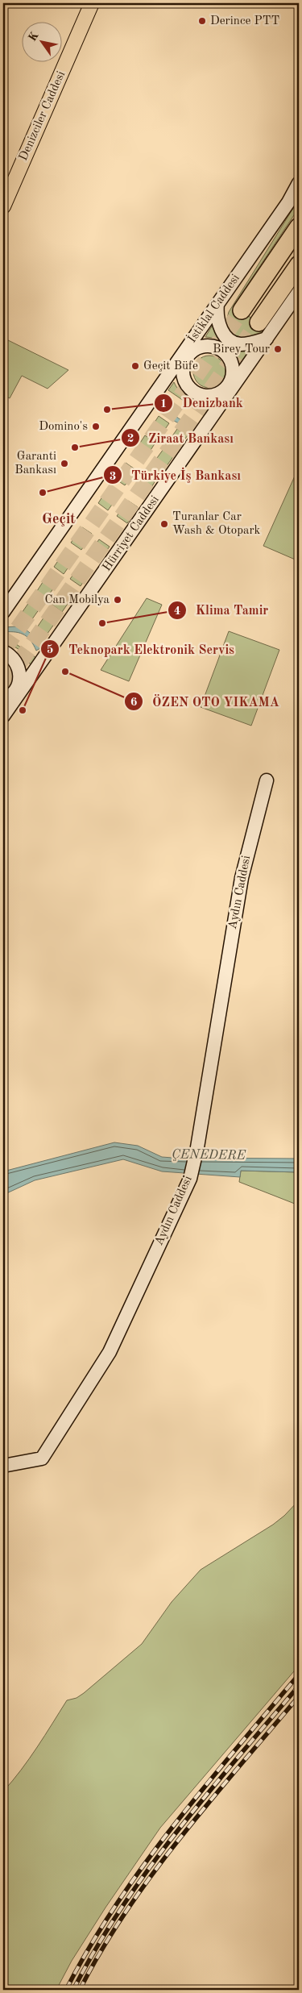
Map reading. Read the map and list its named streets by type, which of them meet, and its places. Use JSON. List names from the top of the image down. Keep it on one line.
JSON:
{"streets":{"main road":["Denizciler Caddesi","İstiklal Caddesi","Hürriyet Caddesi","Aydın Caddesi"]},"districts":["Geçit"],"water":["ÇENEDERE"],"places":["Derince PTT","Birey Tour","Geçit Büfe","Denizbank","Domino's","Ziraat Bankası","Garanti Bankası","Türkiye İş Bankası","Turanlar Car Wash & Otopark","Can Mobilya","Klima Tamir","ÖZEN OTO YIKAMA","Teknopark Elektronik Servis"],"north":"top left"}
